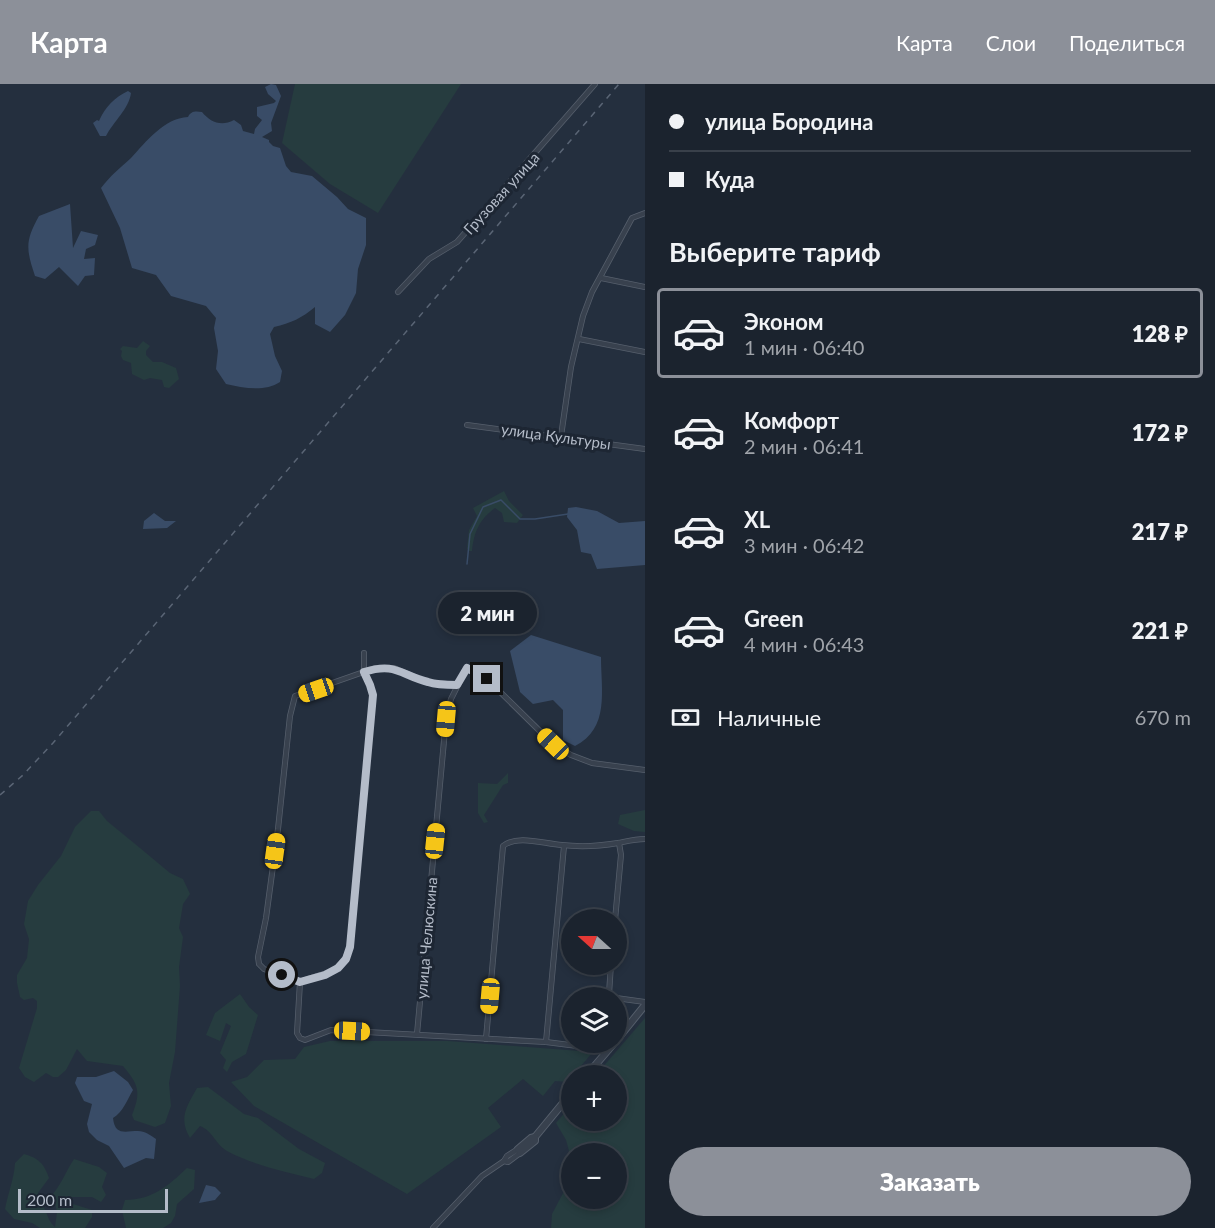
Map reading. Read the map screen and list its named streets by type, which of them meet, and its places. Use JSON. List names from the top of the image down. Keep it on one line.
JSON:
{"streets":{"street":["Грузовая улица","улица Культуры","улица Челюскина"]},"scale_bar":"200 m","north":"left","page":{"header":"Карта","nav":["Карта","Слои","Поделиться"],"banner":["улица Бородина","Куда"],"heading":"Выберите тариф","list":[{"name":"Эконом","note":"1 мин · 06:40","value":"128 ₽"},{"name":"Комфорт","note":"2 мин · 06:41","value":"172 ₽"},{"name":"XL","note":"3 мин · 06:42","value":"217 ₽"},{"name":"Green","note":"4 мин · 06:43","value":"221 ₽"}],"bubble":"2 мин","pay":["Наличные","670 m"],"map_buttons":["+","−"],"buttons":"Заказать","scale":"200 m"}}
